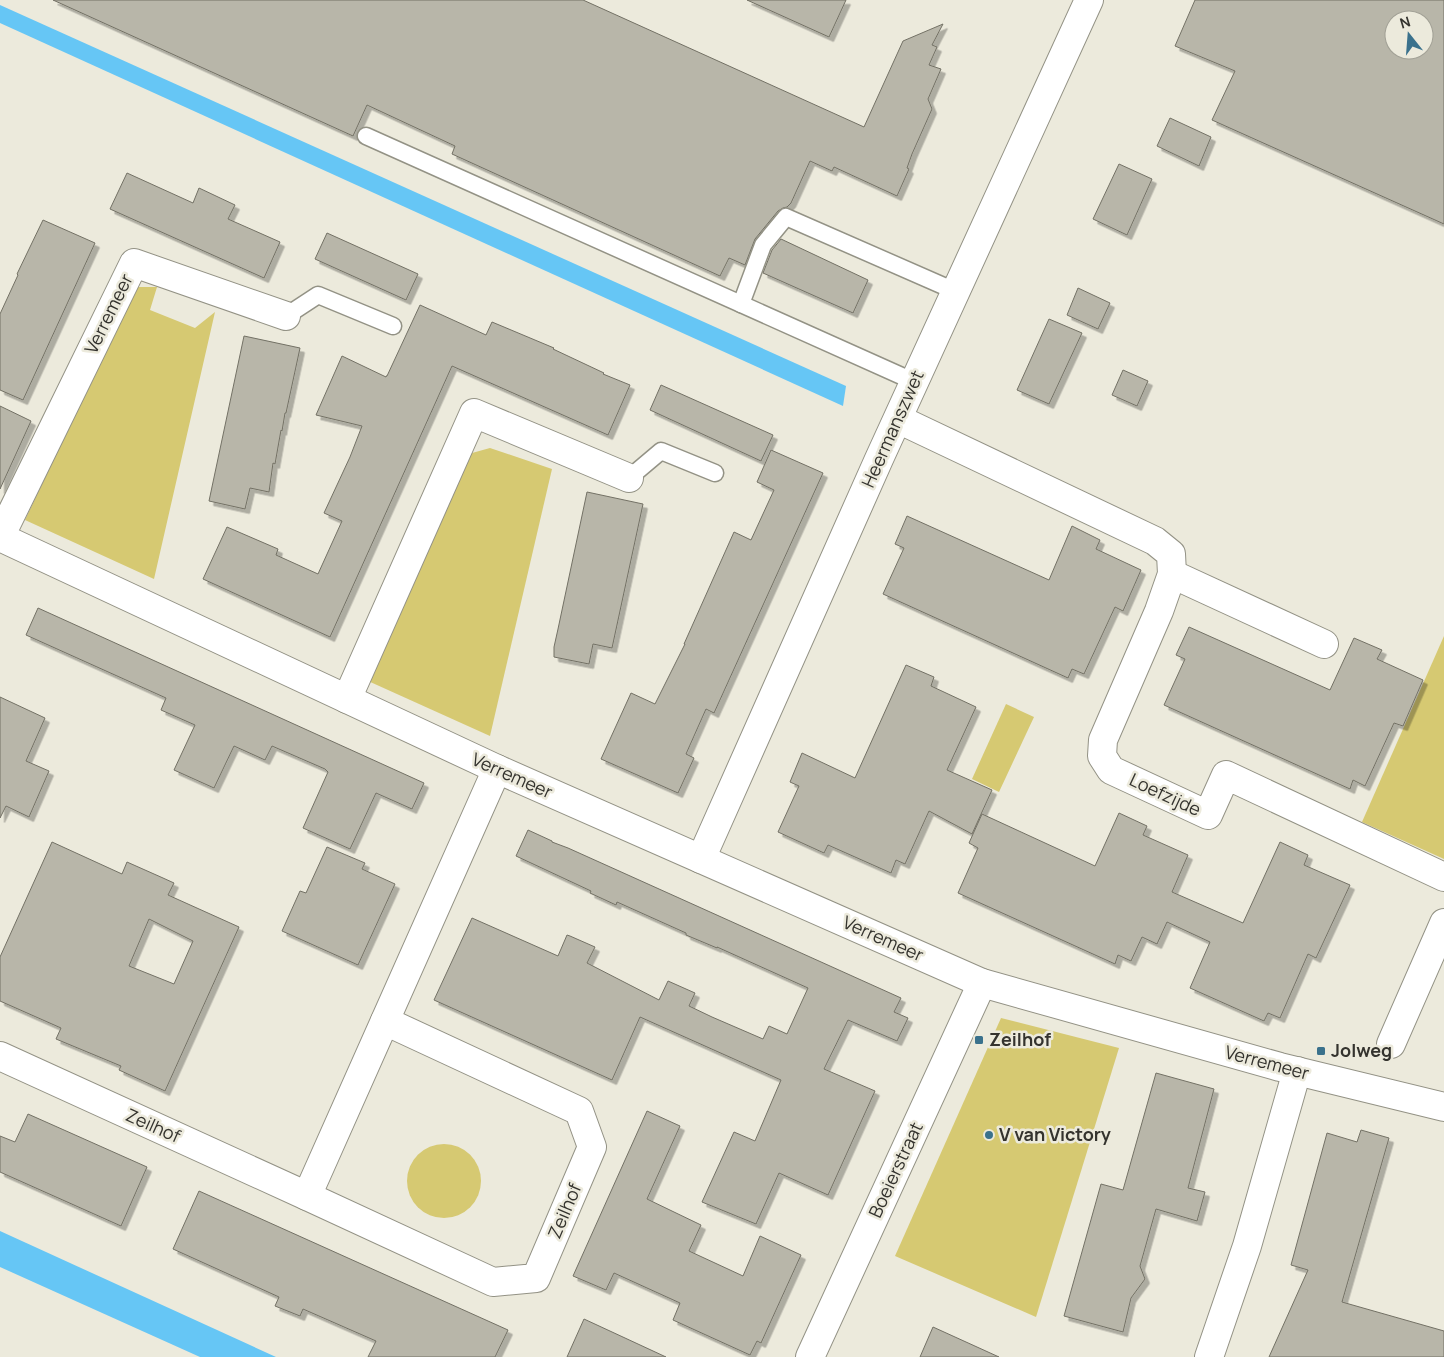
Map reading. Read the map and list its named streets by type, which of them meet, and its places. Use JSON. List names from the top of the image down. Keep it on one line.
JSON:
{"streets":{"street":["Verremeer","Heermanszwet","Loefzijde","Zeilhof","Boeierstraat"]},"crossings":[["Verremeer","Heermanszwet"],["Verremeer","Boeierstraat"]],"places":{"transit":["Zeilhof","Jolweg"],"other":["V van Victory"]},"north":"top"}
